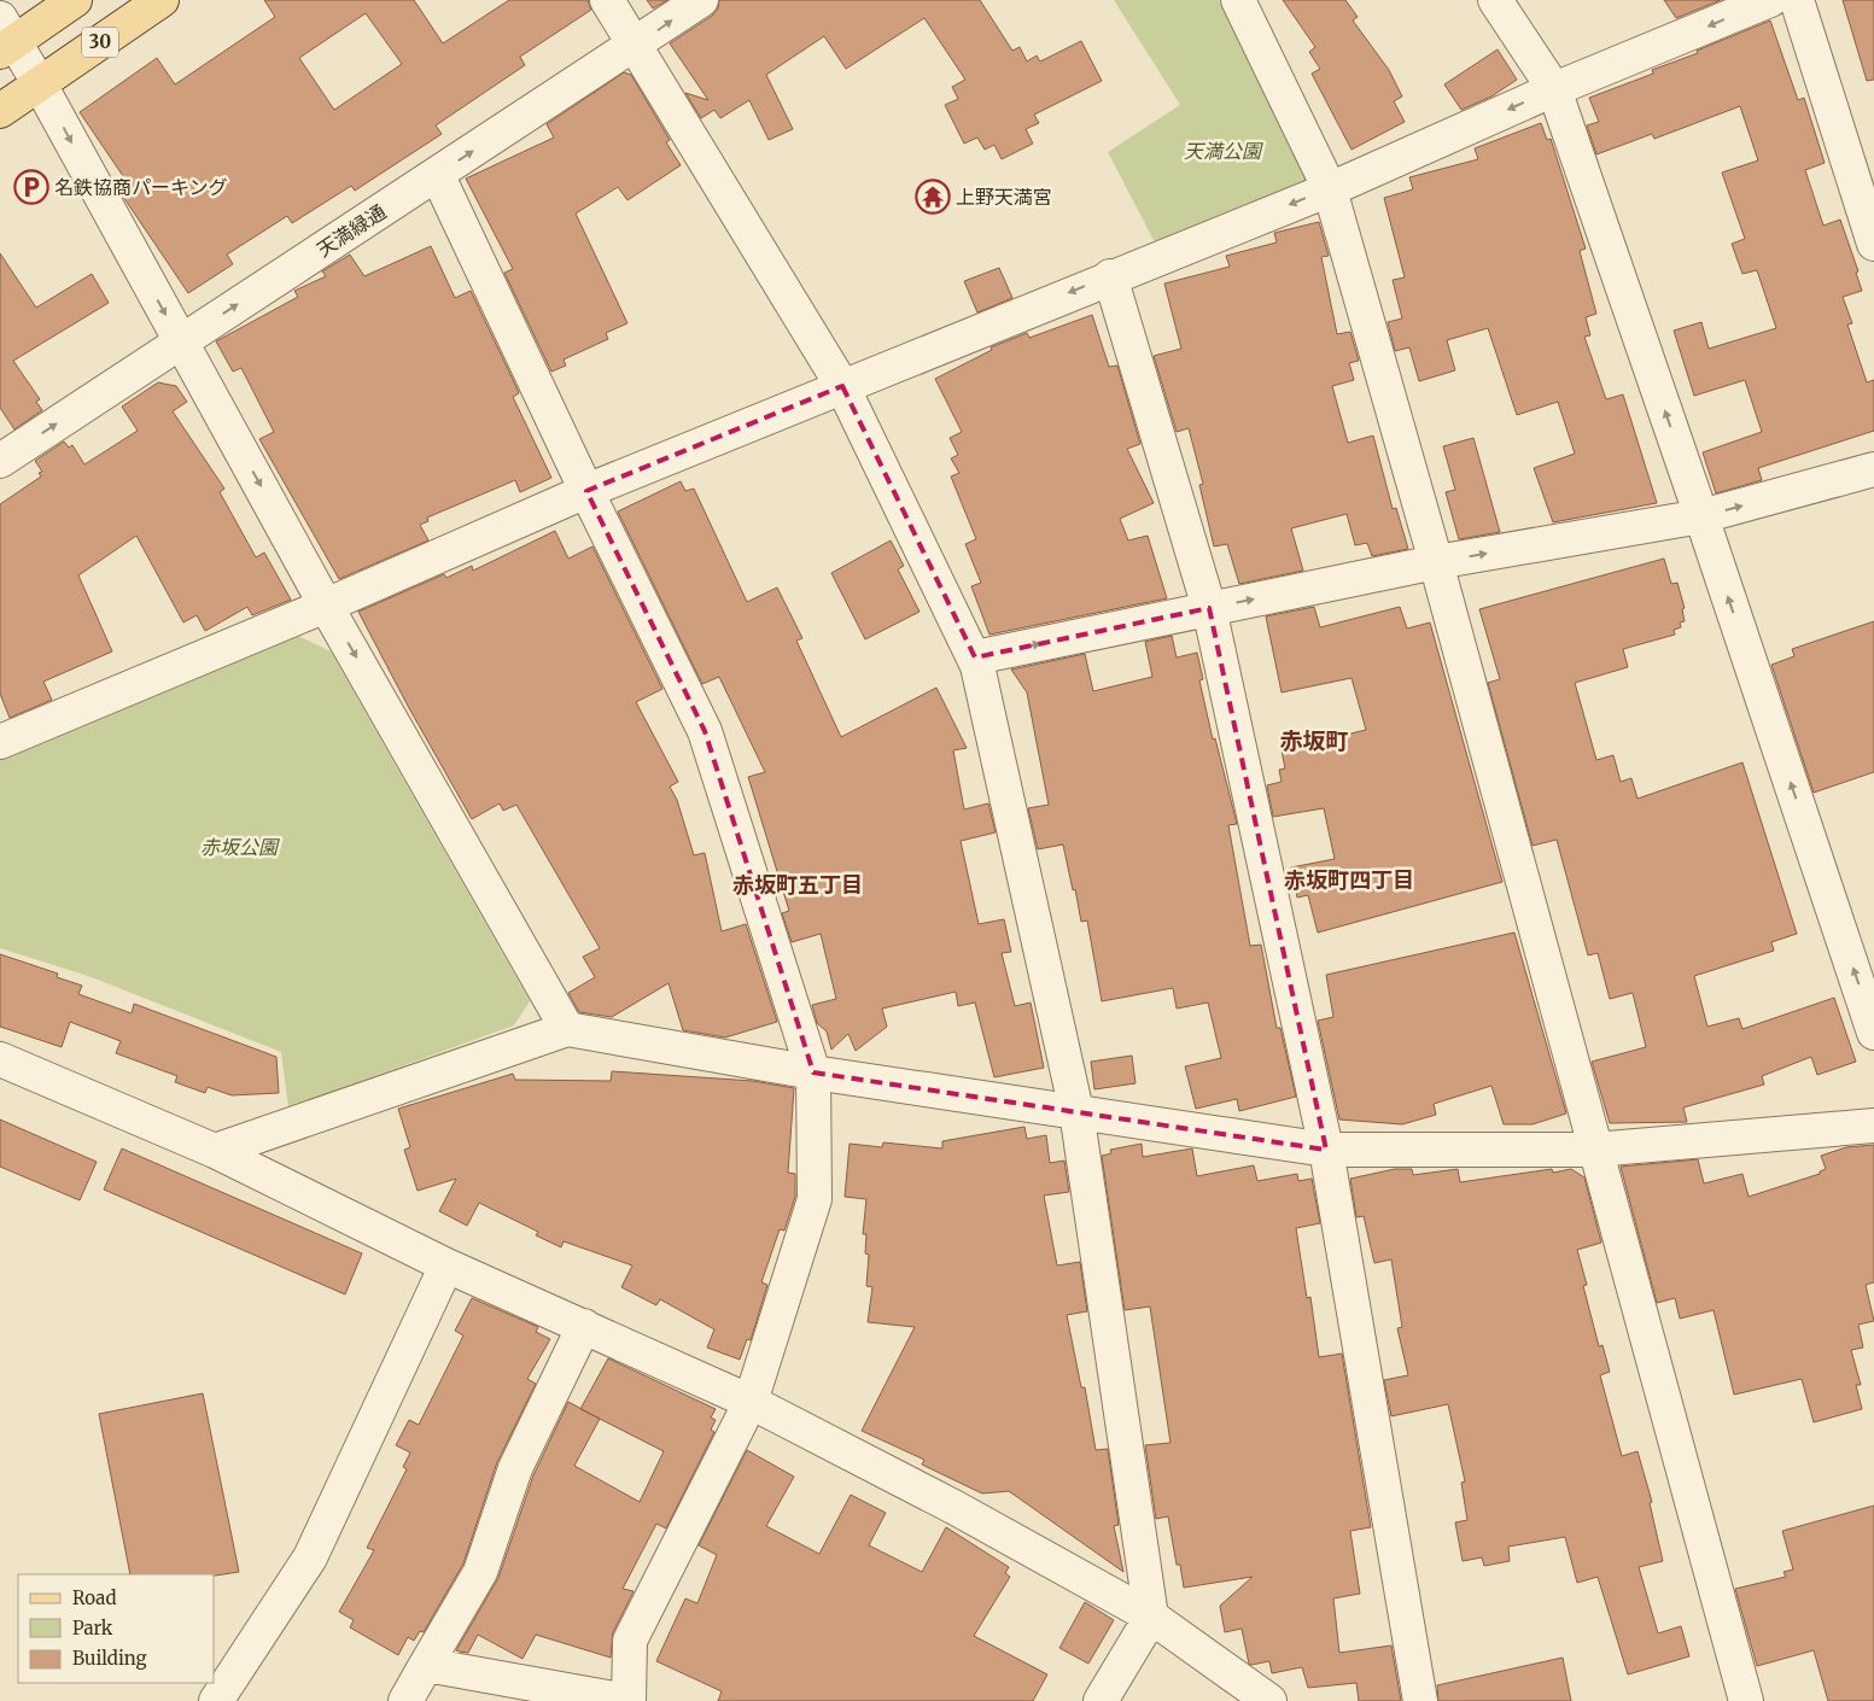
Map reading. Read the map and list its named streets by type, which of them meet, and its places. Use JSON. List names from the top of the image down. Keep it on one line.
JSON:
{"streets":{"main road":["30"],"street":["天満緑通"]},"one_way":["天満緑通"],"districts":["赤坂町","赤坂町四丁目","赤坂町五丁目"],"parks":["天満公園","赤坂公園"],"places":{"parking":["名鉄協商パーキング"],"temple":["上野天満宮"]},"legend":["Road","Park","Building"]}
